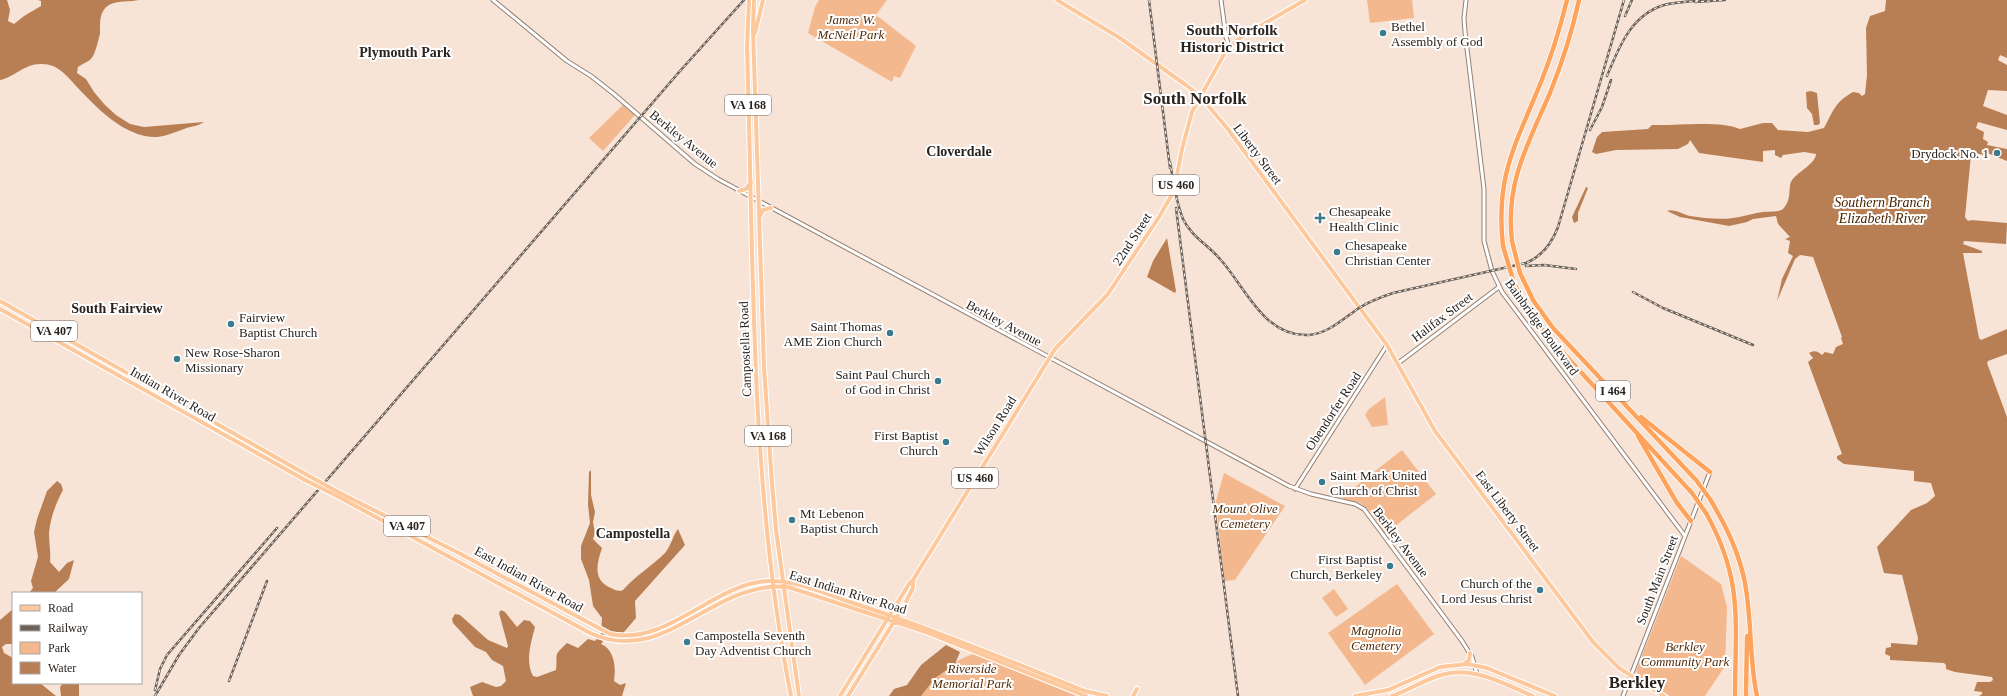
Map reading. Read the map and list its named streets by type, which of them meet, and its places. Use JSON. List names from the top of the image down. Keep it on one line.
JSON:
{"streets":{"highway":["I 464"],"main road":["VA 168","Liberty Street","US 460","22nd Street","VA 407","Campostella Road","Indian River Road","Wilson Road","East Liberty Street","East Indian River Road"],"street":["Berkley Avenue","Halifax Street","Bainbridge Boulevard","Obendorfer Road","South Main Street"]},"crossings":[["VA 168","Campostella Road"],["Berkley Avenue","Campostella Road"],["Berkley Avenue","Obendorfer Road"],["Berkley Avenue","Wilson Road"],["Liberty Street","US 460"],["Liberty Street","22nd Street"],["Liberty Street","Obendorfer Road"],["Liberty Street","East Liberty Street"],["US 460","22nd Street"],["22nd Street","Wilson Road"],["Halifax Street","Bainbridge Boulevard"],["Halifax Street","East Liberty Street"],["Bainbridge Boulevard","South Main Street"],["Campostella Road","East Indian River Road"],["Indian River Road","East Indian River Road"],["Obendorfer Road","East Liberty Street"],["Wilson Road","East Indian River Road"],["East Liberty Street","South Main Street"]],"districts":["South Norfolk Historic District","Plymouth Park","South Norfolk","Cloverdale","South Fairview","Campostella","Berkley"],"water":["Southern Branch Elizabeth River"],"parks":["James W. McNeil Park","Mount Olive Cemetery","Magnolia Cemetery","Berkley Community Park","Riverside Memorial Park"],"places":{"other":["Bethel Assembly of God","Drydock No. 1","Chesapeake Christian Center","Fairview Baptist Church","Saint Thomas AME Zion Church","New Rose-Sharon Missionary","Saint Paul Church of God in Christ","First Baptist Church","Saint Mark United Church of Christ","Mt Lebenon Baptist Church","First Baptist Church, Berkeley","Church of the Lord Jesus Christ","Campostella Seventh Day Adventist Church"],"health":["Chesapeake Health Clinic"]},"legend":["Road","Railway","Park","Water"]}
